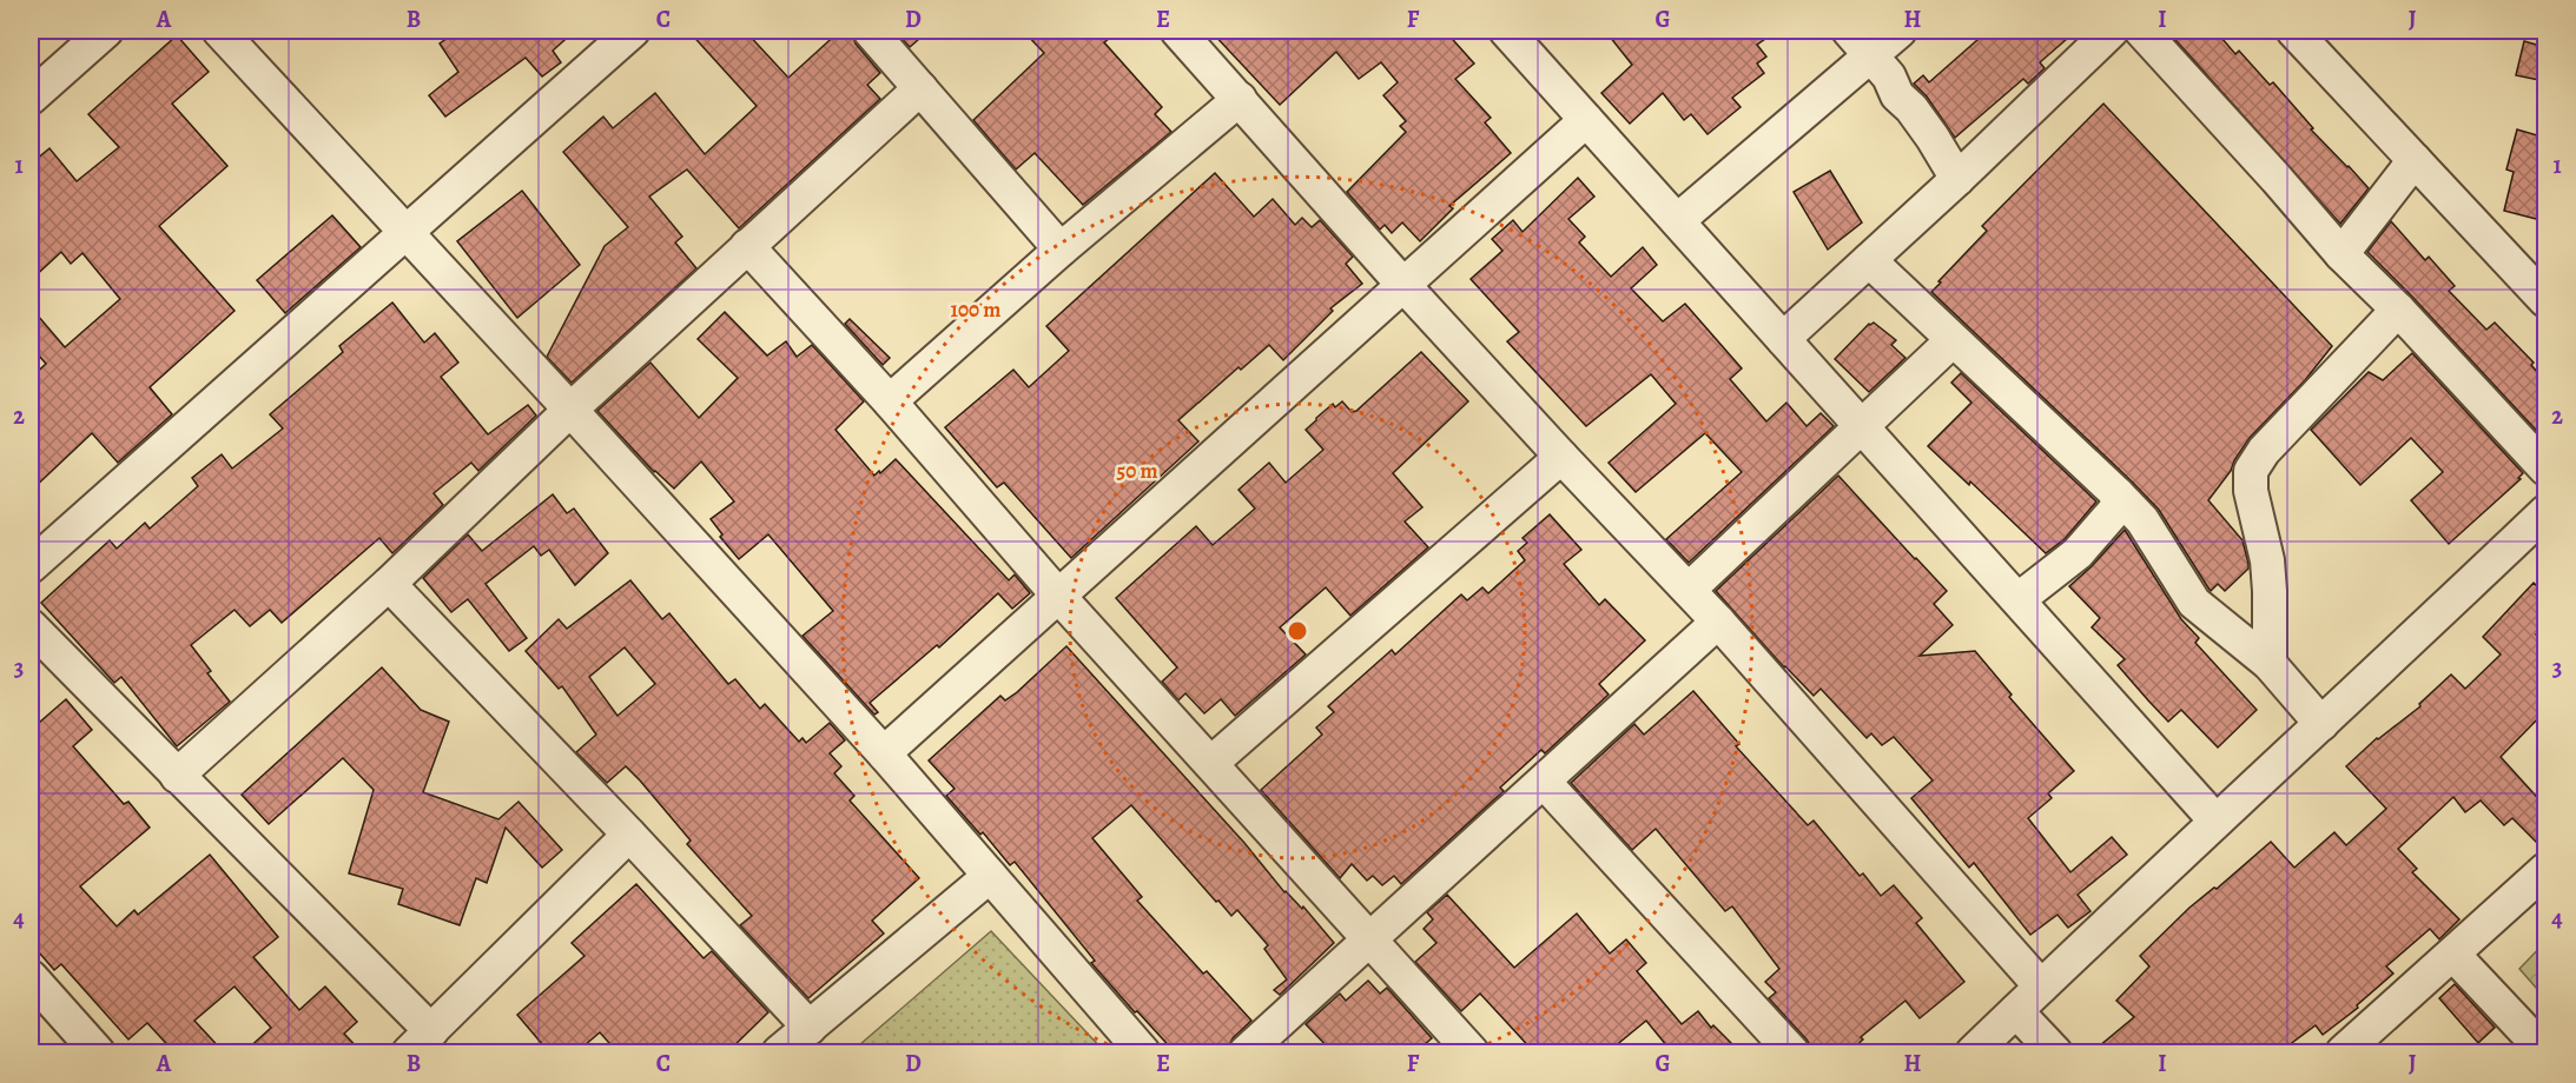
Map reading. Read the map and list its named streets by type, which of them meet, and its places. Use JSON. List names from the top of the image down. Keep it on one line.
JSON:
{"grid":{"columns":["A","B","C","D","E","F","G","H","I","J"],"rows":["1","2","3","4"]},"rings":["100 m","50 m"]}
